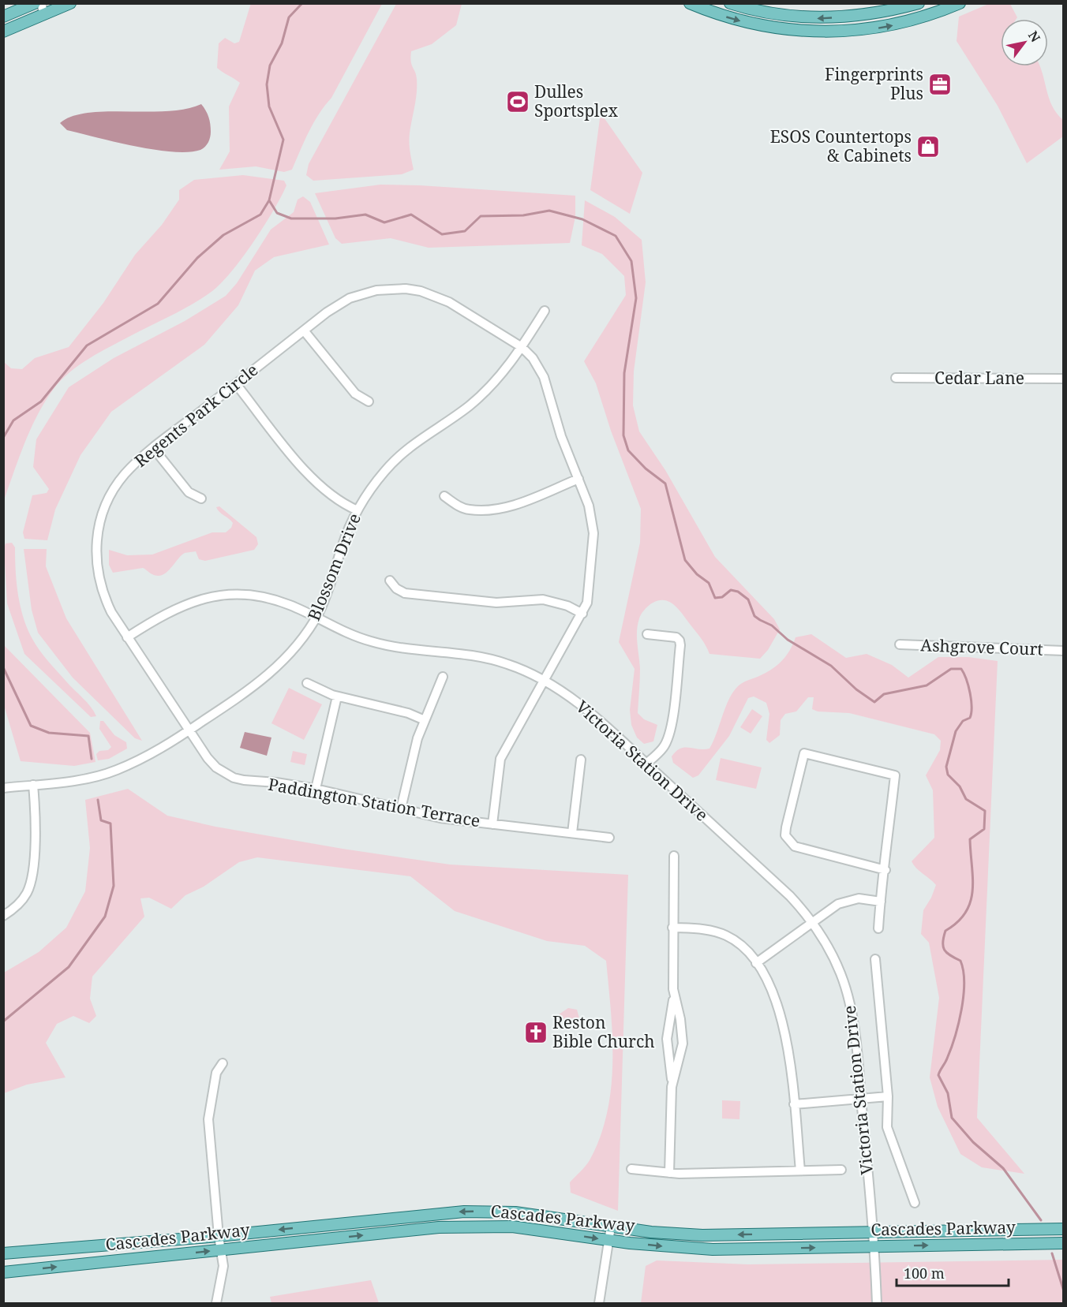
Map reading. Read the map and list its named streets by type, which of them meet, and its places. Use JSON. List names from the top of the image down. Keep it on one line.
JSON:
{"streets":{"main road":["Cascades Parkway"],"street":["Cedar Lane","Regents Park Circle","Blossom Drive","Ashgrove Court","Victoria Station Drive","Paddington Station Terrace"]},"crossings":[["Regents Park Circle","Blossom Drive"],["Regents Park Circle","Victoria Station Drive"],["Regents Park Circle","Paddington Station Terrace"],["Blossom Drive","Victoria Station Drive"],["Blossom Drive","Paddington Station Terrace"],["Victoria Station Drive","Cascades Parkway"]],"places":{"office":["Fingerprints Plus"],"sports":["Dulles Sportsplex"],"shop":["ESOS Countertops & Cabinets"],"church":["Reston Bible Church"]},"scale_bar":"100 m","north":"top right"}
